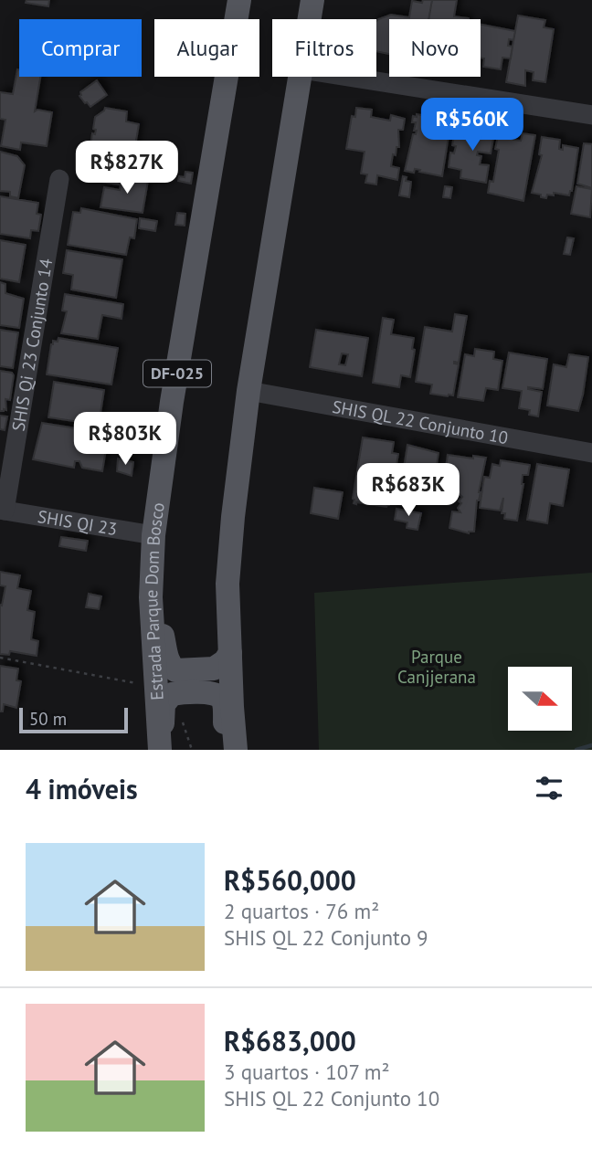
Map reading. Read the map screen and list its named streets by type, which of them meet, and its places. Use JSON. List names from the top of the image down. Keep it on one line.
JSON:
{"streets":{"main road":["DF-025","Estrada Parque Dom Bosco"],"street":["SHIS Qi 23 Conjunto 14","SHIS QL 22 Conjunto 10","SHIS QI 23"]},"crossings":[["SHIS Qi 23 Conjunto 14","SHIS QI 23"],["SHIS QI 23","Estrada Parque Dom Bosco"]],"parks":["Parque Canjjerana"],"scale_bar":"50 m","north":"right","page":{"chip":["Comprar","Alugar","Filtros","Novo"],"price":["R$560K","R$827K","R$803K","R$683K"],"scale":"50 m","heading":"4 imóveis","list":[{"name":"R$560,000","note":"2 quartos · 76 m² · SHIS QL 22 Conjunto 9"},{"name":"R$683,000","note":"3 quartos · 107 m² · SHIS QL 22 Conjunto 10"}]}}
